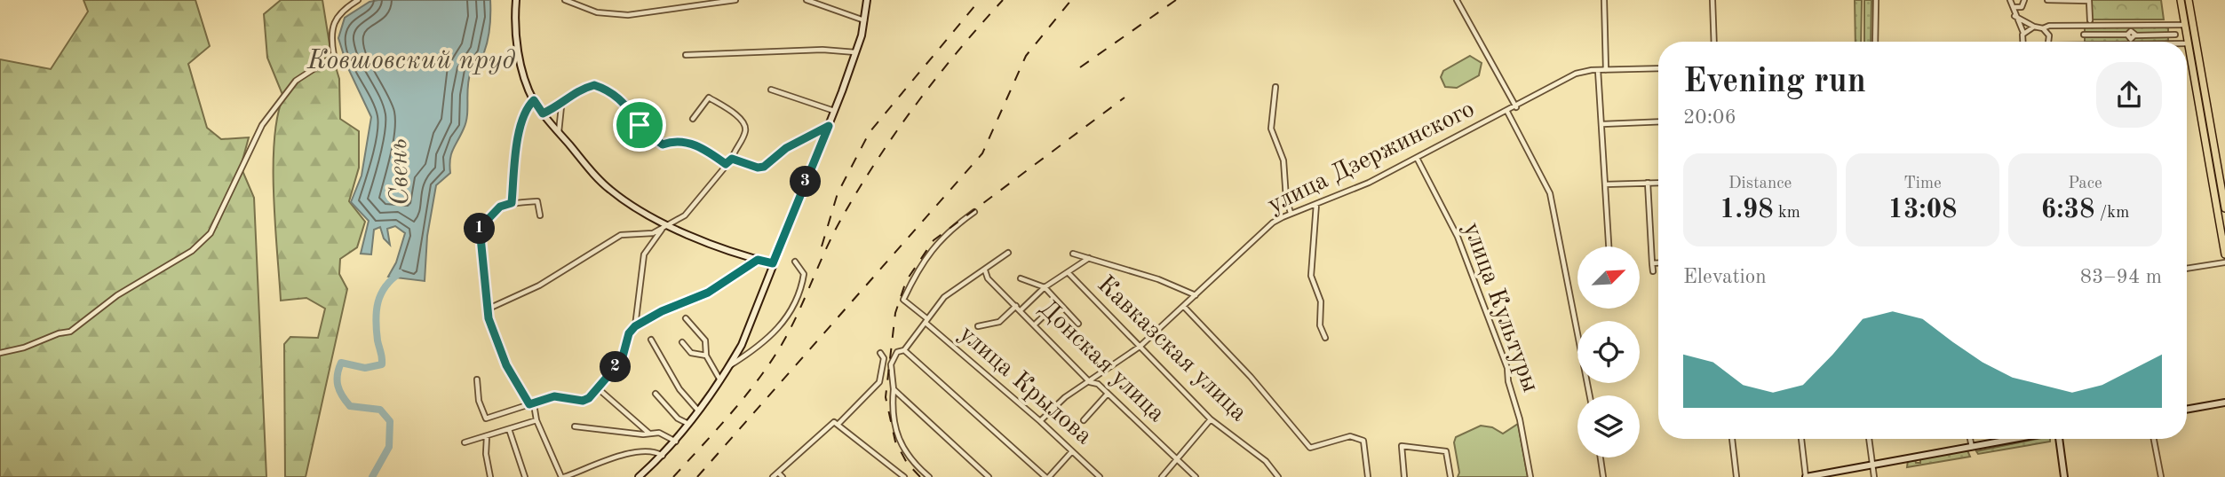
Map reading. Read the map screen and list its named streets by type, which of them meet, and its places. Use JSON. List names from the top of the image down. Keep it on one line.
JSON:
{"streets":{"street":["улица Дзержинского","улица Культуры","Кавказская улица","Донская улица","улица Крылова"]},"crossings":[["улица Дзержинского","улица Культуры"],["улица Дзержинского","Кавказская улица"],["улица Дзержинского","Донская улица"],["улица Дзержинского","улица Крылова"]],"water":["Ковшовский пруд","Свень"],"north":"top right","page":{"heading":["Evening run","20:06"],"stats":[["Distance","1.98 km"],["Time","13:08"],["Pace","6:38 /km"]],"pins":["3","1","2"],"chart":["Elevation","83–94 m"]}}
